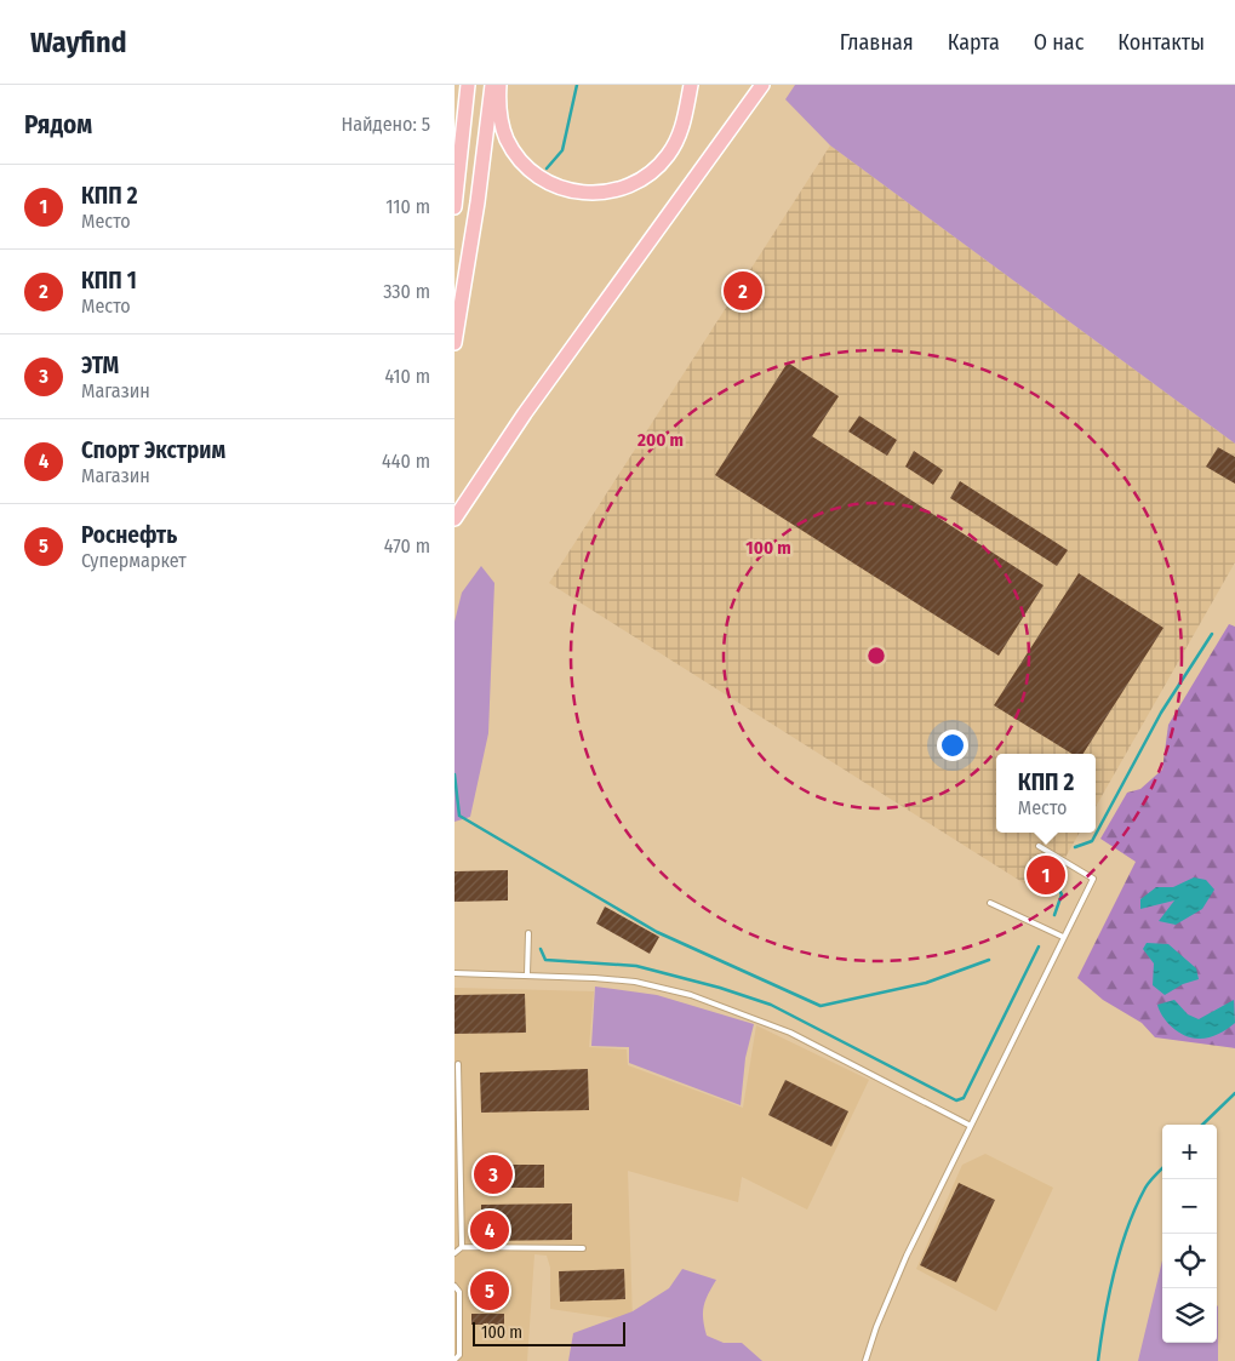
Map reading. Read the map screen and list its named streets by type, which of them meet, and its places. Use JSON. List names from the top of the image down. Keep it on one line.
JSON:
{"scale_bar":"100 m","page":{"header":"Wayfind","nav":["Главная","Карта","О нас","Контакты"],"heading":["Рядом","Найдено: 5"],"list":[{"mark":"1","name":"КПП 2","note":"Место","value":"110 m"},{"mark":"2","name":"КПП 1","note":"Место","value":"330 m"},{"mark":"3","name":"ЭТМ","note":"Магазин","value":"410 m"},{"mark":"4","name":"Спорт Экстрим","note":"Магазин","value":"440 m"},{"mark":"5","name":"Роснефть","note":"Супермаркет","value":"470 m"}],"pins":["2","1","3","4","5"],"popup":["КПП 2","Место"],"map_buttons":["+","−"],"scale":"100 m"},"rings":["200 m","100 m"]}
